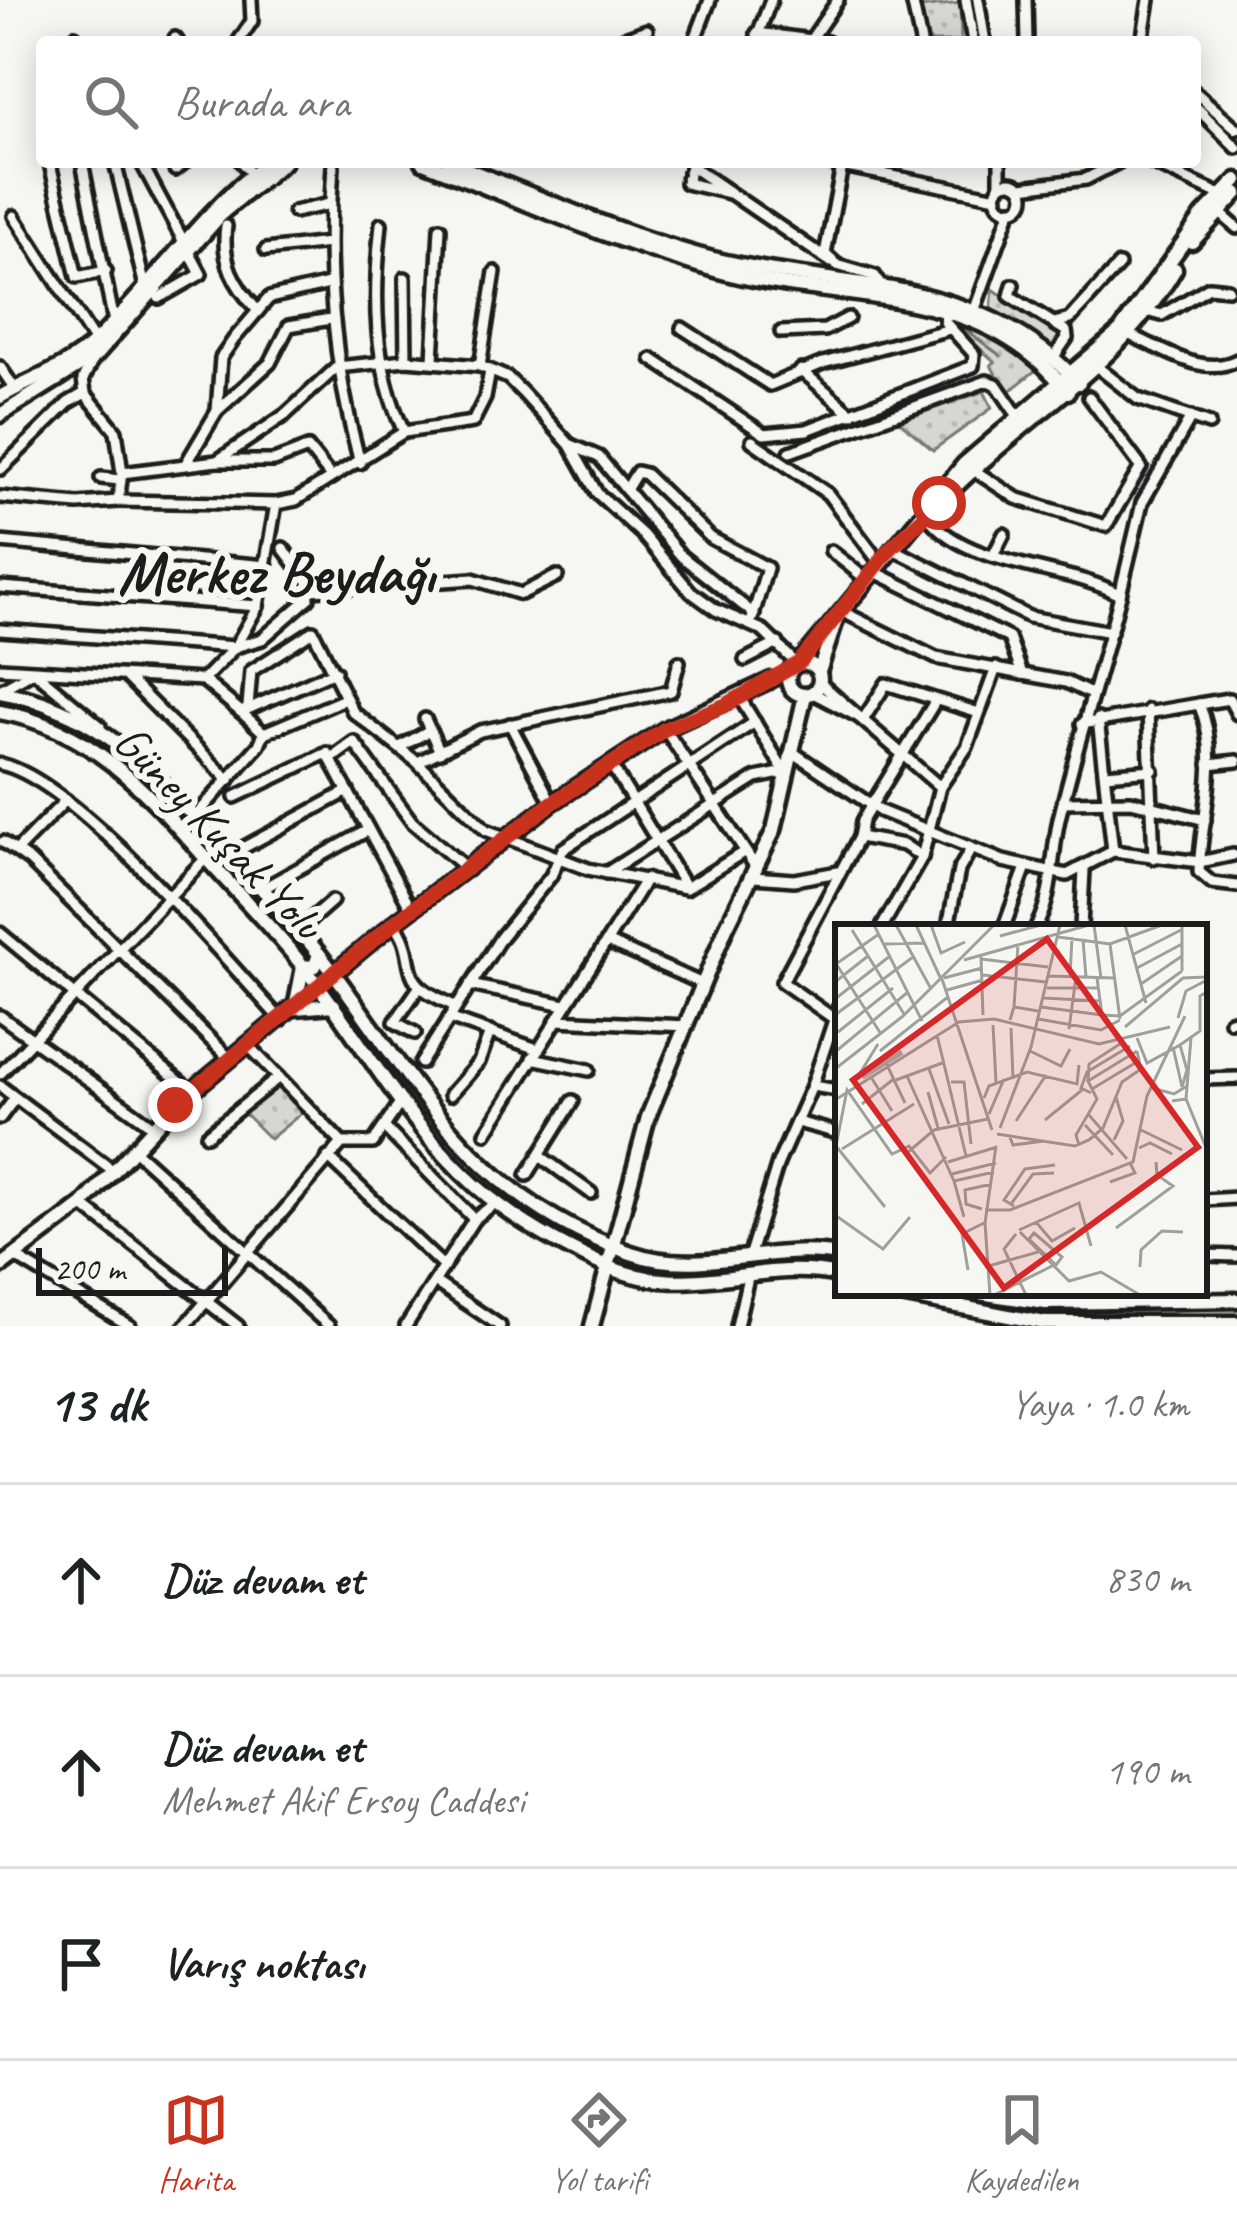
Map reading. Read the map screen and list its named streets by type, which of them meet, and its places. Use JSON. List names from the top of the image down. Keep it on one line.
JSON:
{"streets":{"main road":["Güney Kuşak Yolu"]},"districts":["Merkez Beydağı"],"scale_bar":"200 m","page":{"search":"Burada ara","scale":"200 m","heading":["13 dk","Yaya · 1.0 km"],"list":[["Düz devam et","830 m"],["Düz devam et","Mehmet Akif Ersoy Caddesi","190 m"],"Varış noktası"],"nav":["Harita","Yol tarifi","Kaydedilen"]}}
